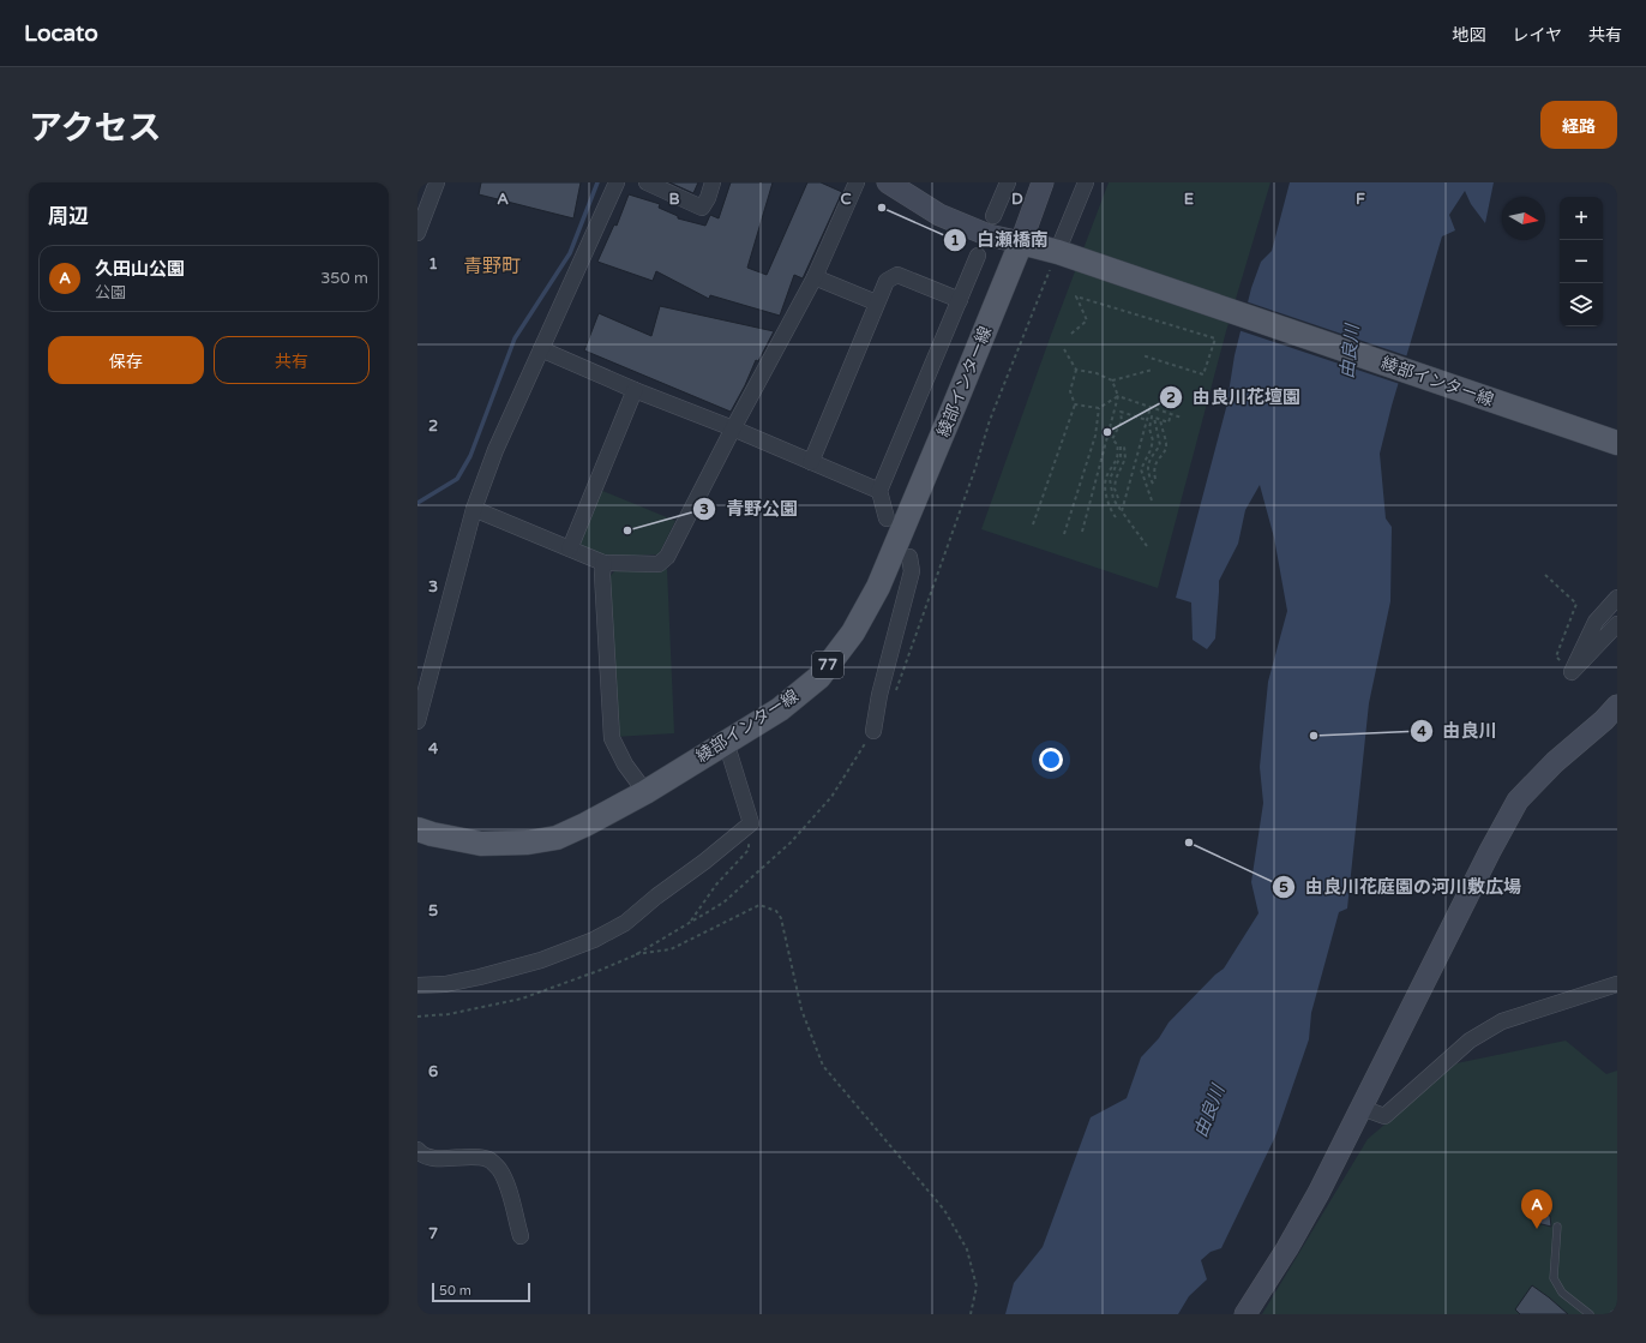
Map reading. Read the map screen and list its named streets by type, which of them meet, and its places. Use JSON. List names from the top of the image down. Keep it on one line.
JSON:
{"streets":{"main road":["綾部インター線","77"]},"districts":["青野町"],"water":["由良川"],"places":["白瀬橋南","由良川花壇園","青野公園","由良川","由良川花庭園の河川敷広場"],"scale_bar":"50 m","north":"right","page":{"header":"Locato","nav":["地図","レイヤ","共有"],"title":"アクセス","buttons":["経路",["保存","共有"]],"heading":"周辺","map_buttons":["+","−"],"list":[{"mark":"A","name":"久田山公園","note":"公園","value":"350 m"}],"pins":"A","scale":"50 m"},"grid":{"columns":["A","B","C","D","E","F"],"rows":["1","2","3","4","5","6","7"]}}
